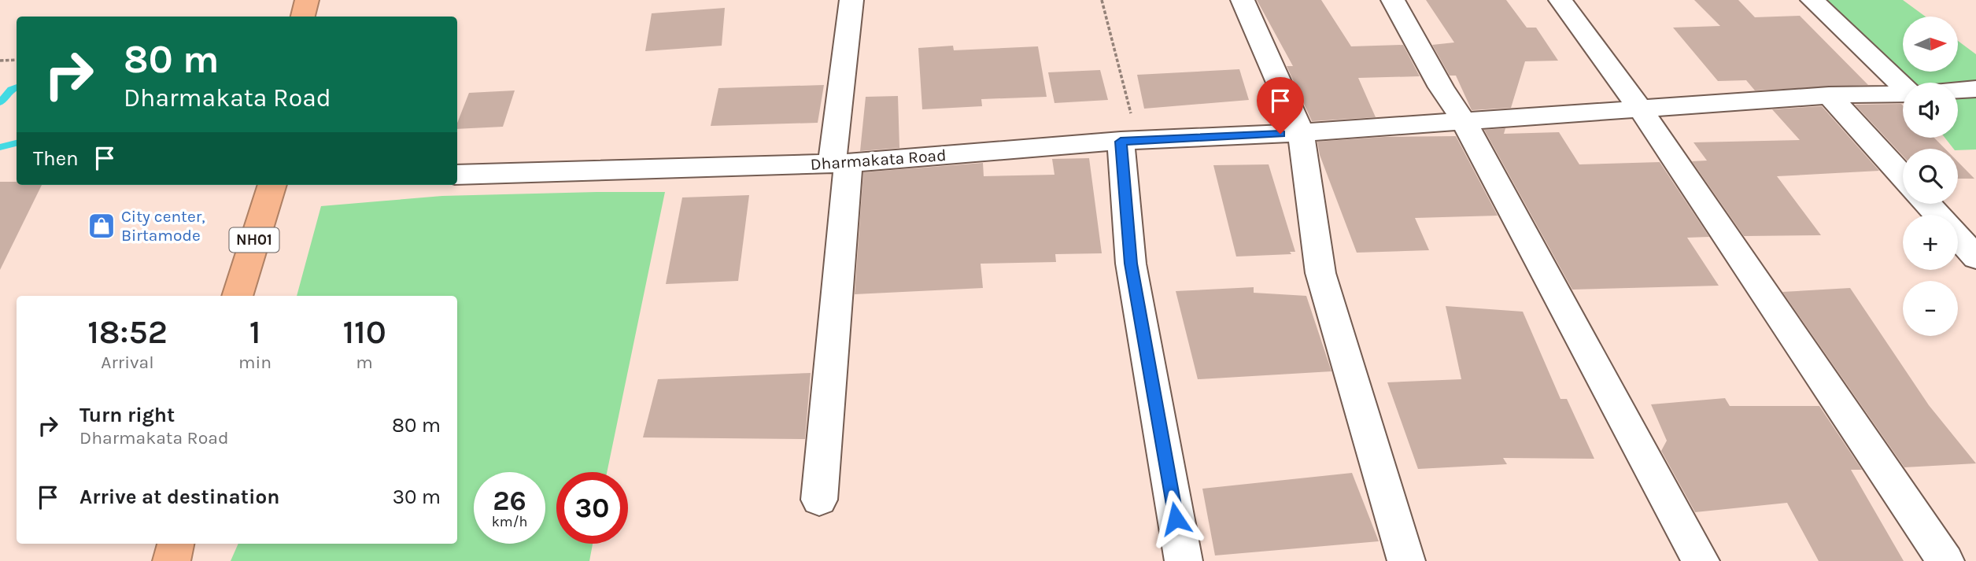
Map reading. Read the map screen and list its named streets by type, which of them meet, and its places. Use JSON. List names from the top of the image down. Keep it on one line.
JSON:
{"streets":{"highway":["NH01"],"street":["Dharmakata Road"]},"places":{"shop":["City center, Birtamode"]},"north":"right","page":{"map_buttons":["+","−"],"turn":["80 m","Dharmakata Road"],"then":"Then","eta":["18:52","Arrival","1","min","110","m"],"list":[{"name":"Turn right","note":"Dharmakata Road","value":"80 m"},{"name":"Arrive at destination","value":"30 m"}],"speed":"26 km/h","limit":"30"}}
